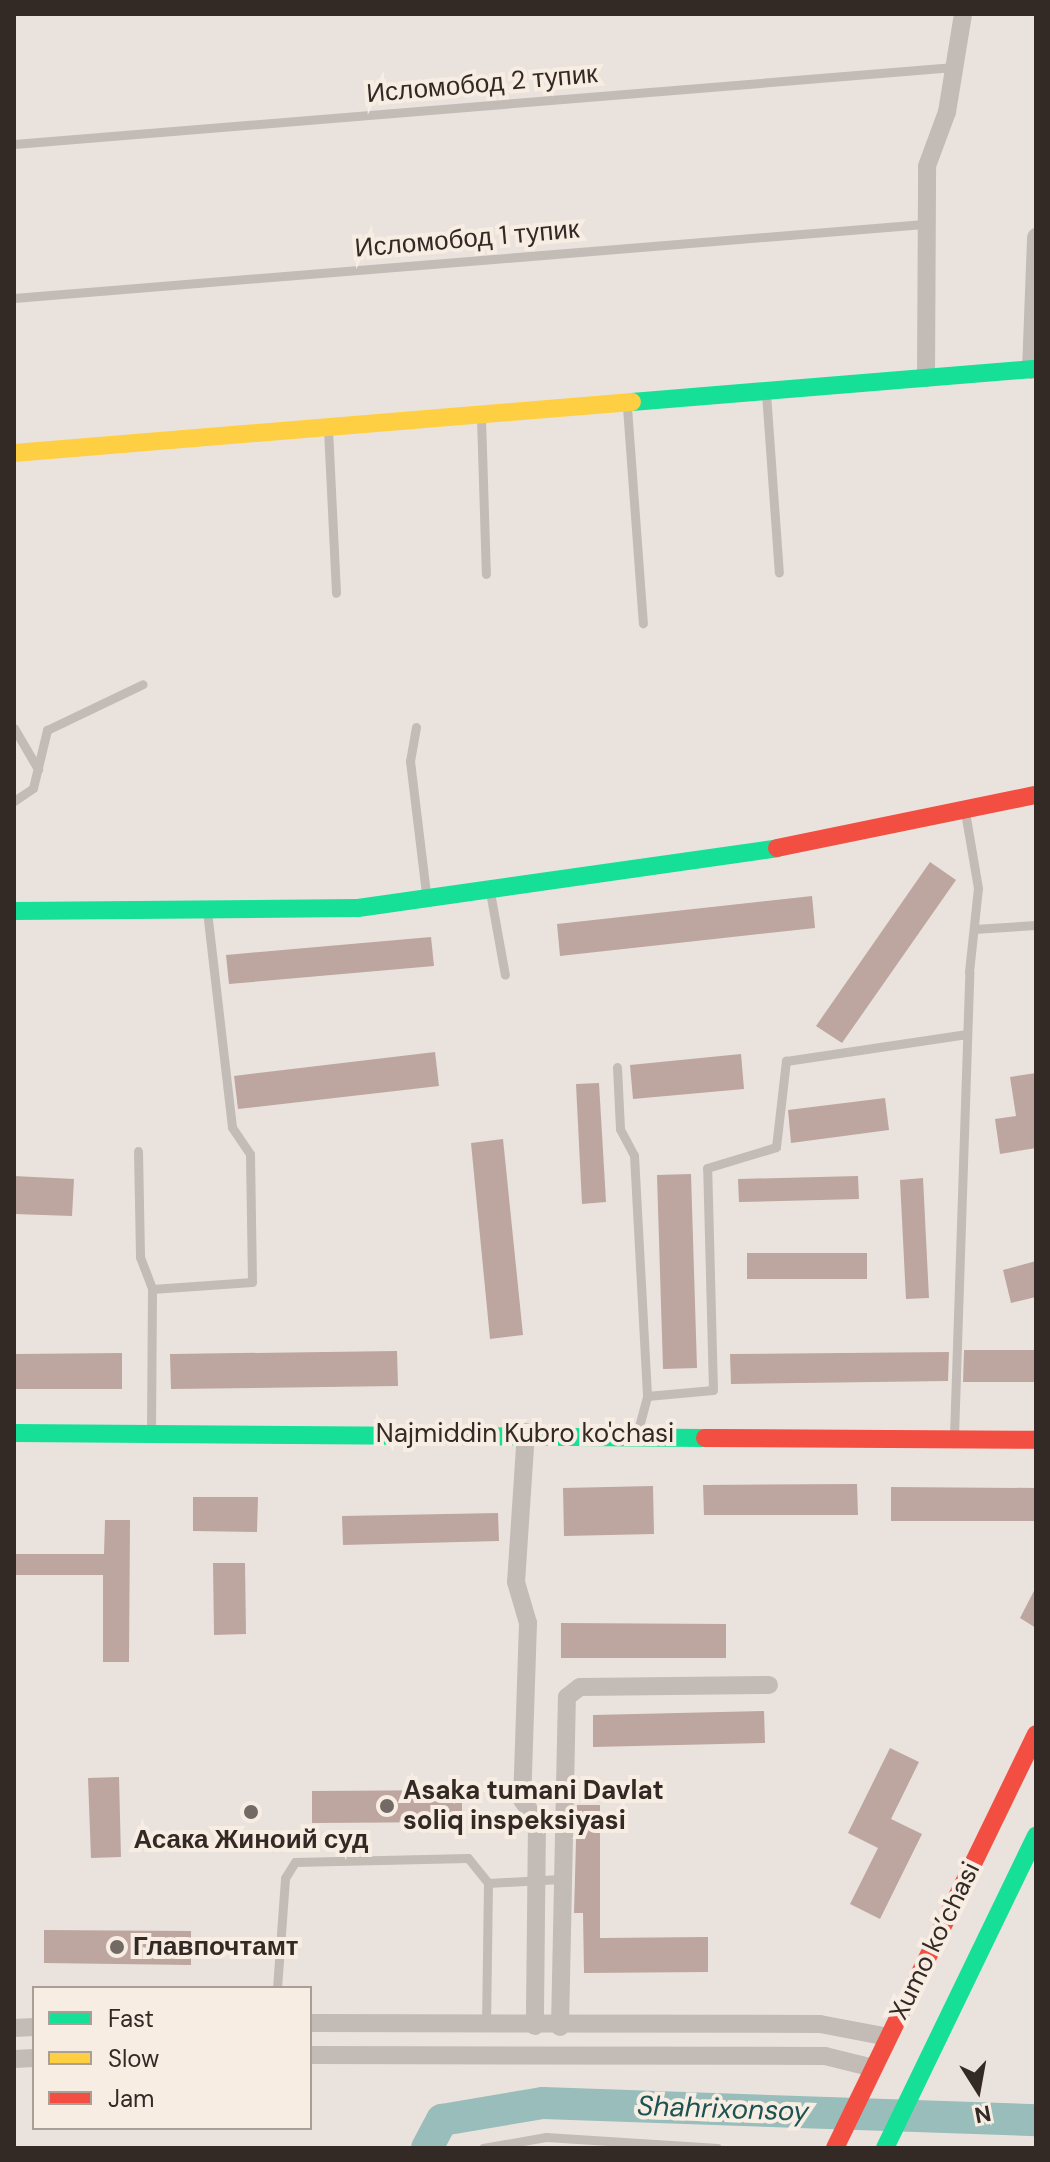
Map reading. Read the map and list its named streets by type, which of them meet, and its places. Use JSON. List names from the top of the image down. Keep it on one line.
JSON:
{"streets":{"street":["Najmiddin Kubro ko'chasi","Xumo ko’chasi"],"lane":["Исломобод 2 тупик","Исломобод 1 тупик"]},"water":["Shahrixonsoy"],"places":["Asaka tumani Davlat soliq inspeksiyasi","Асака Жиноий суд","Главпочтамт"],"legend":["Fast","Slow","Jam"],"north":"bottom"}
